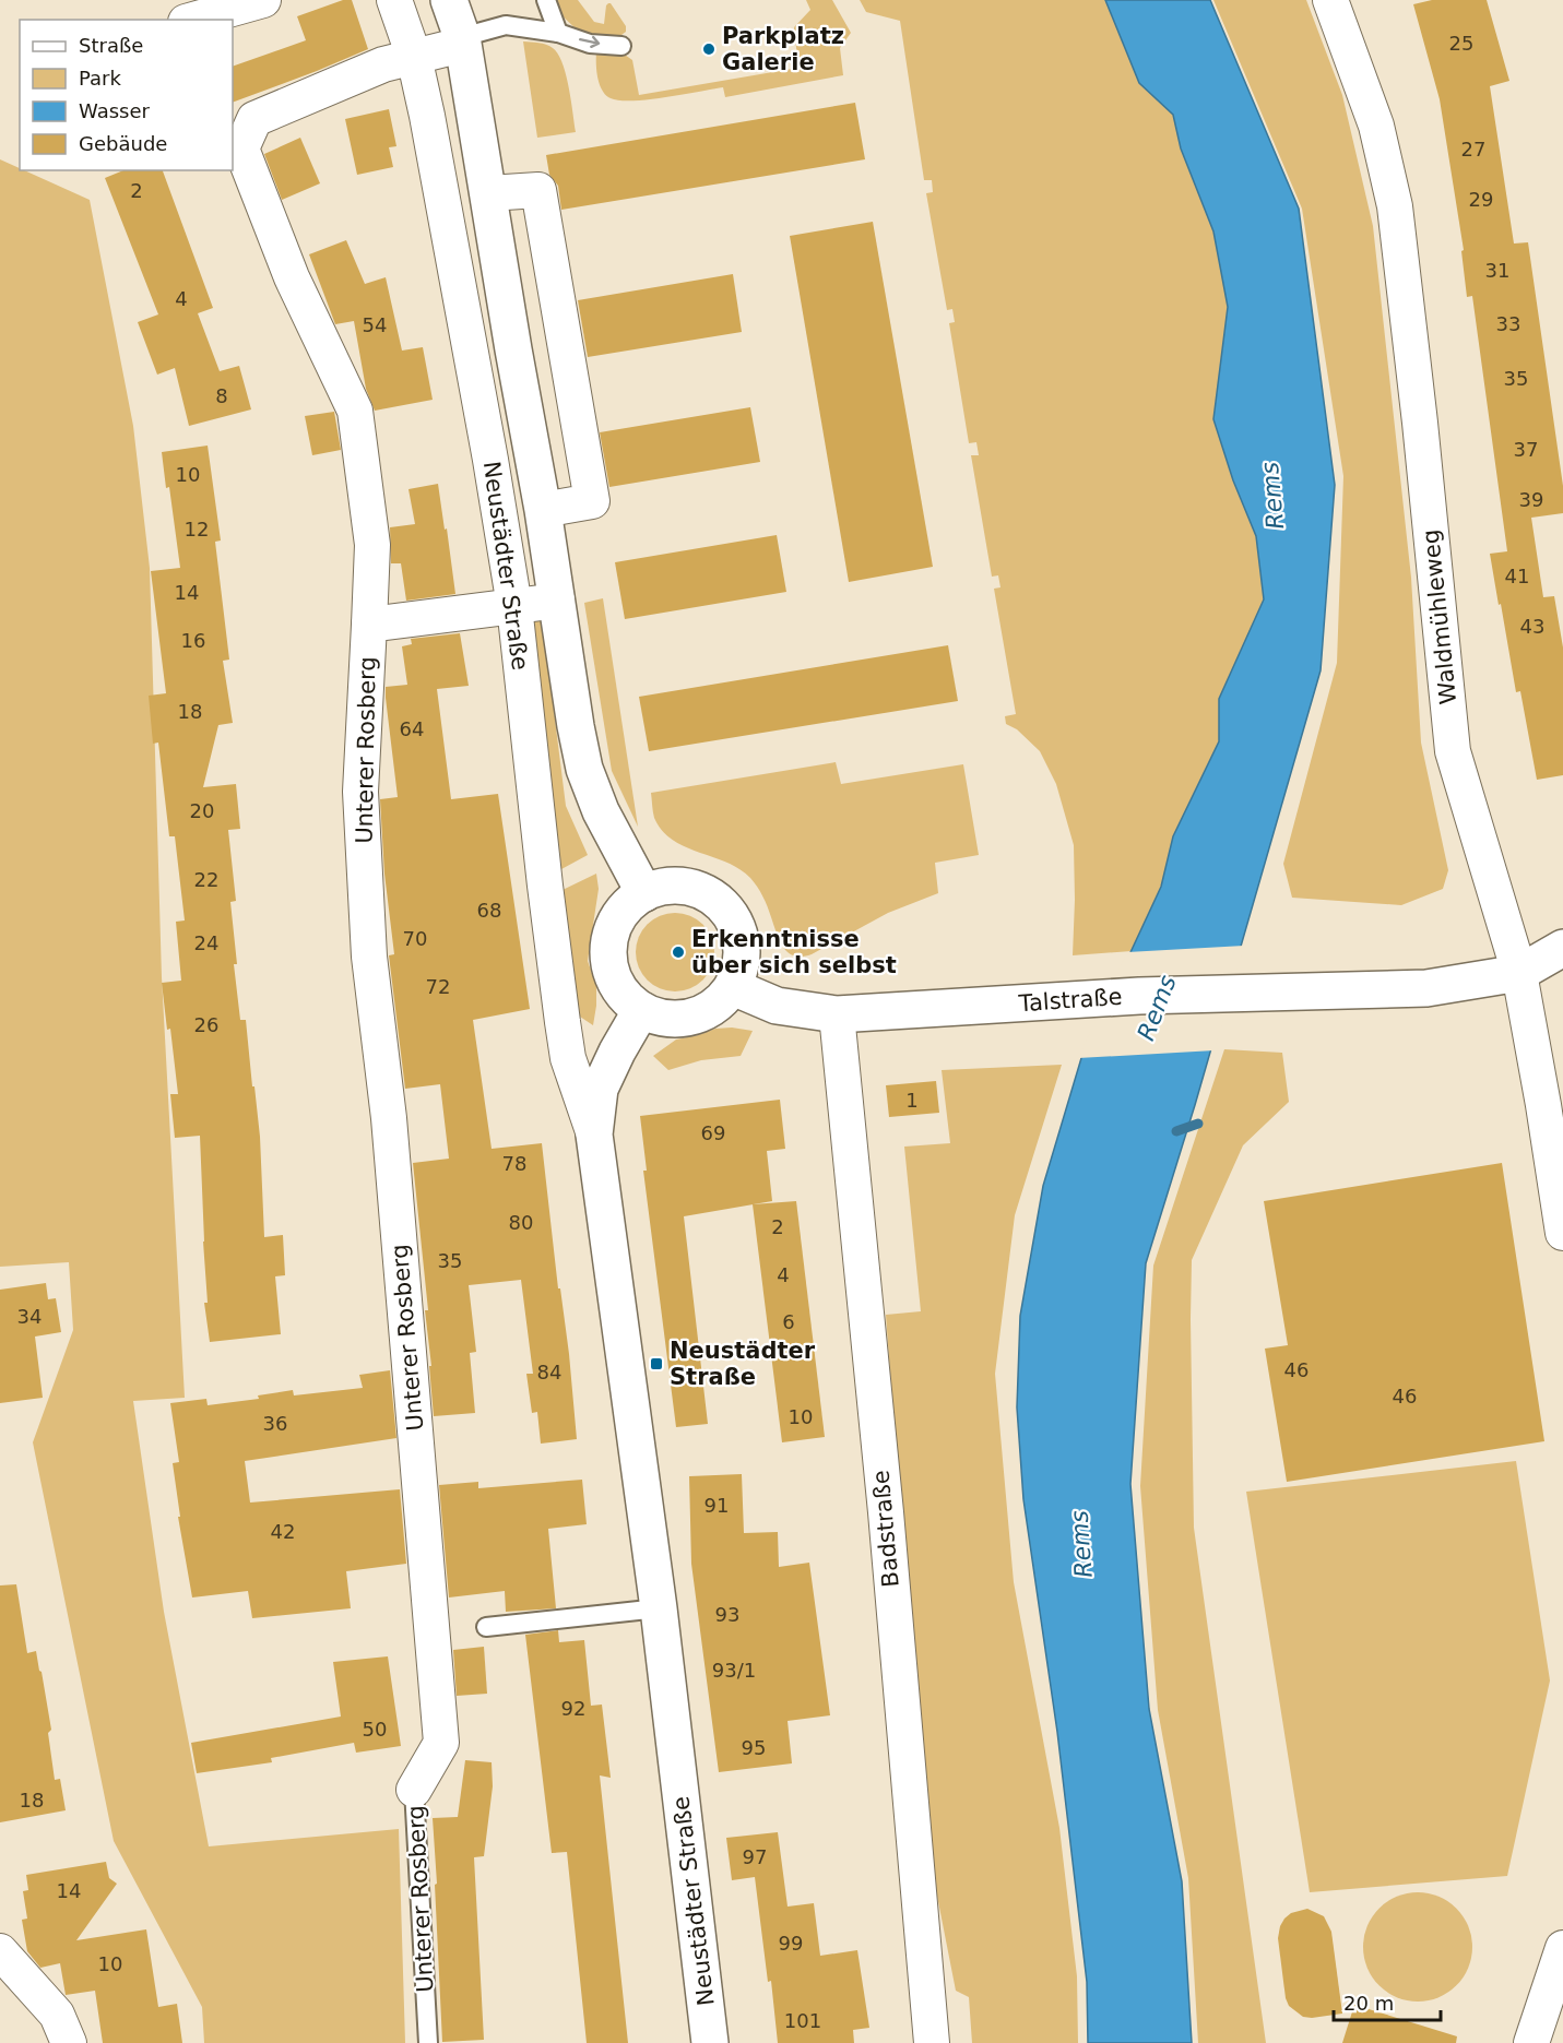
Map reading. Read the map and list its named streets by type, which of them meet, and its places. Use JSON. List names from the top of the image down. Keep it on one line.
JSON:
{"streets":{"street":["Neustädter Straße","Waldmühleweg","Unterer Rosberg","Talstraße","Badstraße"]},"crossings":[["Neustädter Straße","Unterer Rosberg"],["Neustädter Straße","Talstraße"],["Waldmühleweg","Talstraße"],["Talstraße","Badstraße"]],"water":["Rems"],"places":{"other":["Parkplatz Galerie","Erkenntnisse über sich selbst"],"transit":["Neustädter Straße"]},"house_numbers":["25","27","2","29","31","4","33","54","35","8","37","10","39","12","41","14","43","16","18","64","20","22","68","70","24","72","26","1","69","78","80","2","35","4","34","6","46","84","46","10","36","91","42","93","93/1","92","50","95","18","97","14","99","10","101"],"legend":["Straße","Park","Wasser","Gebäude"],"scale_bar":"20 m"}
